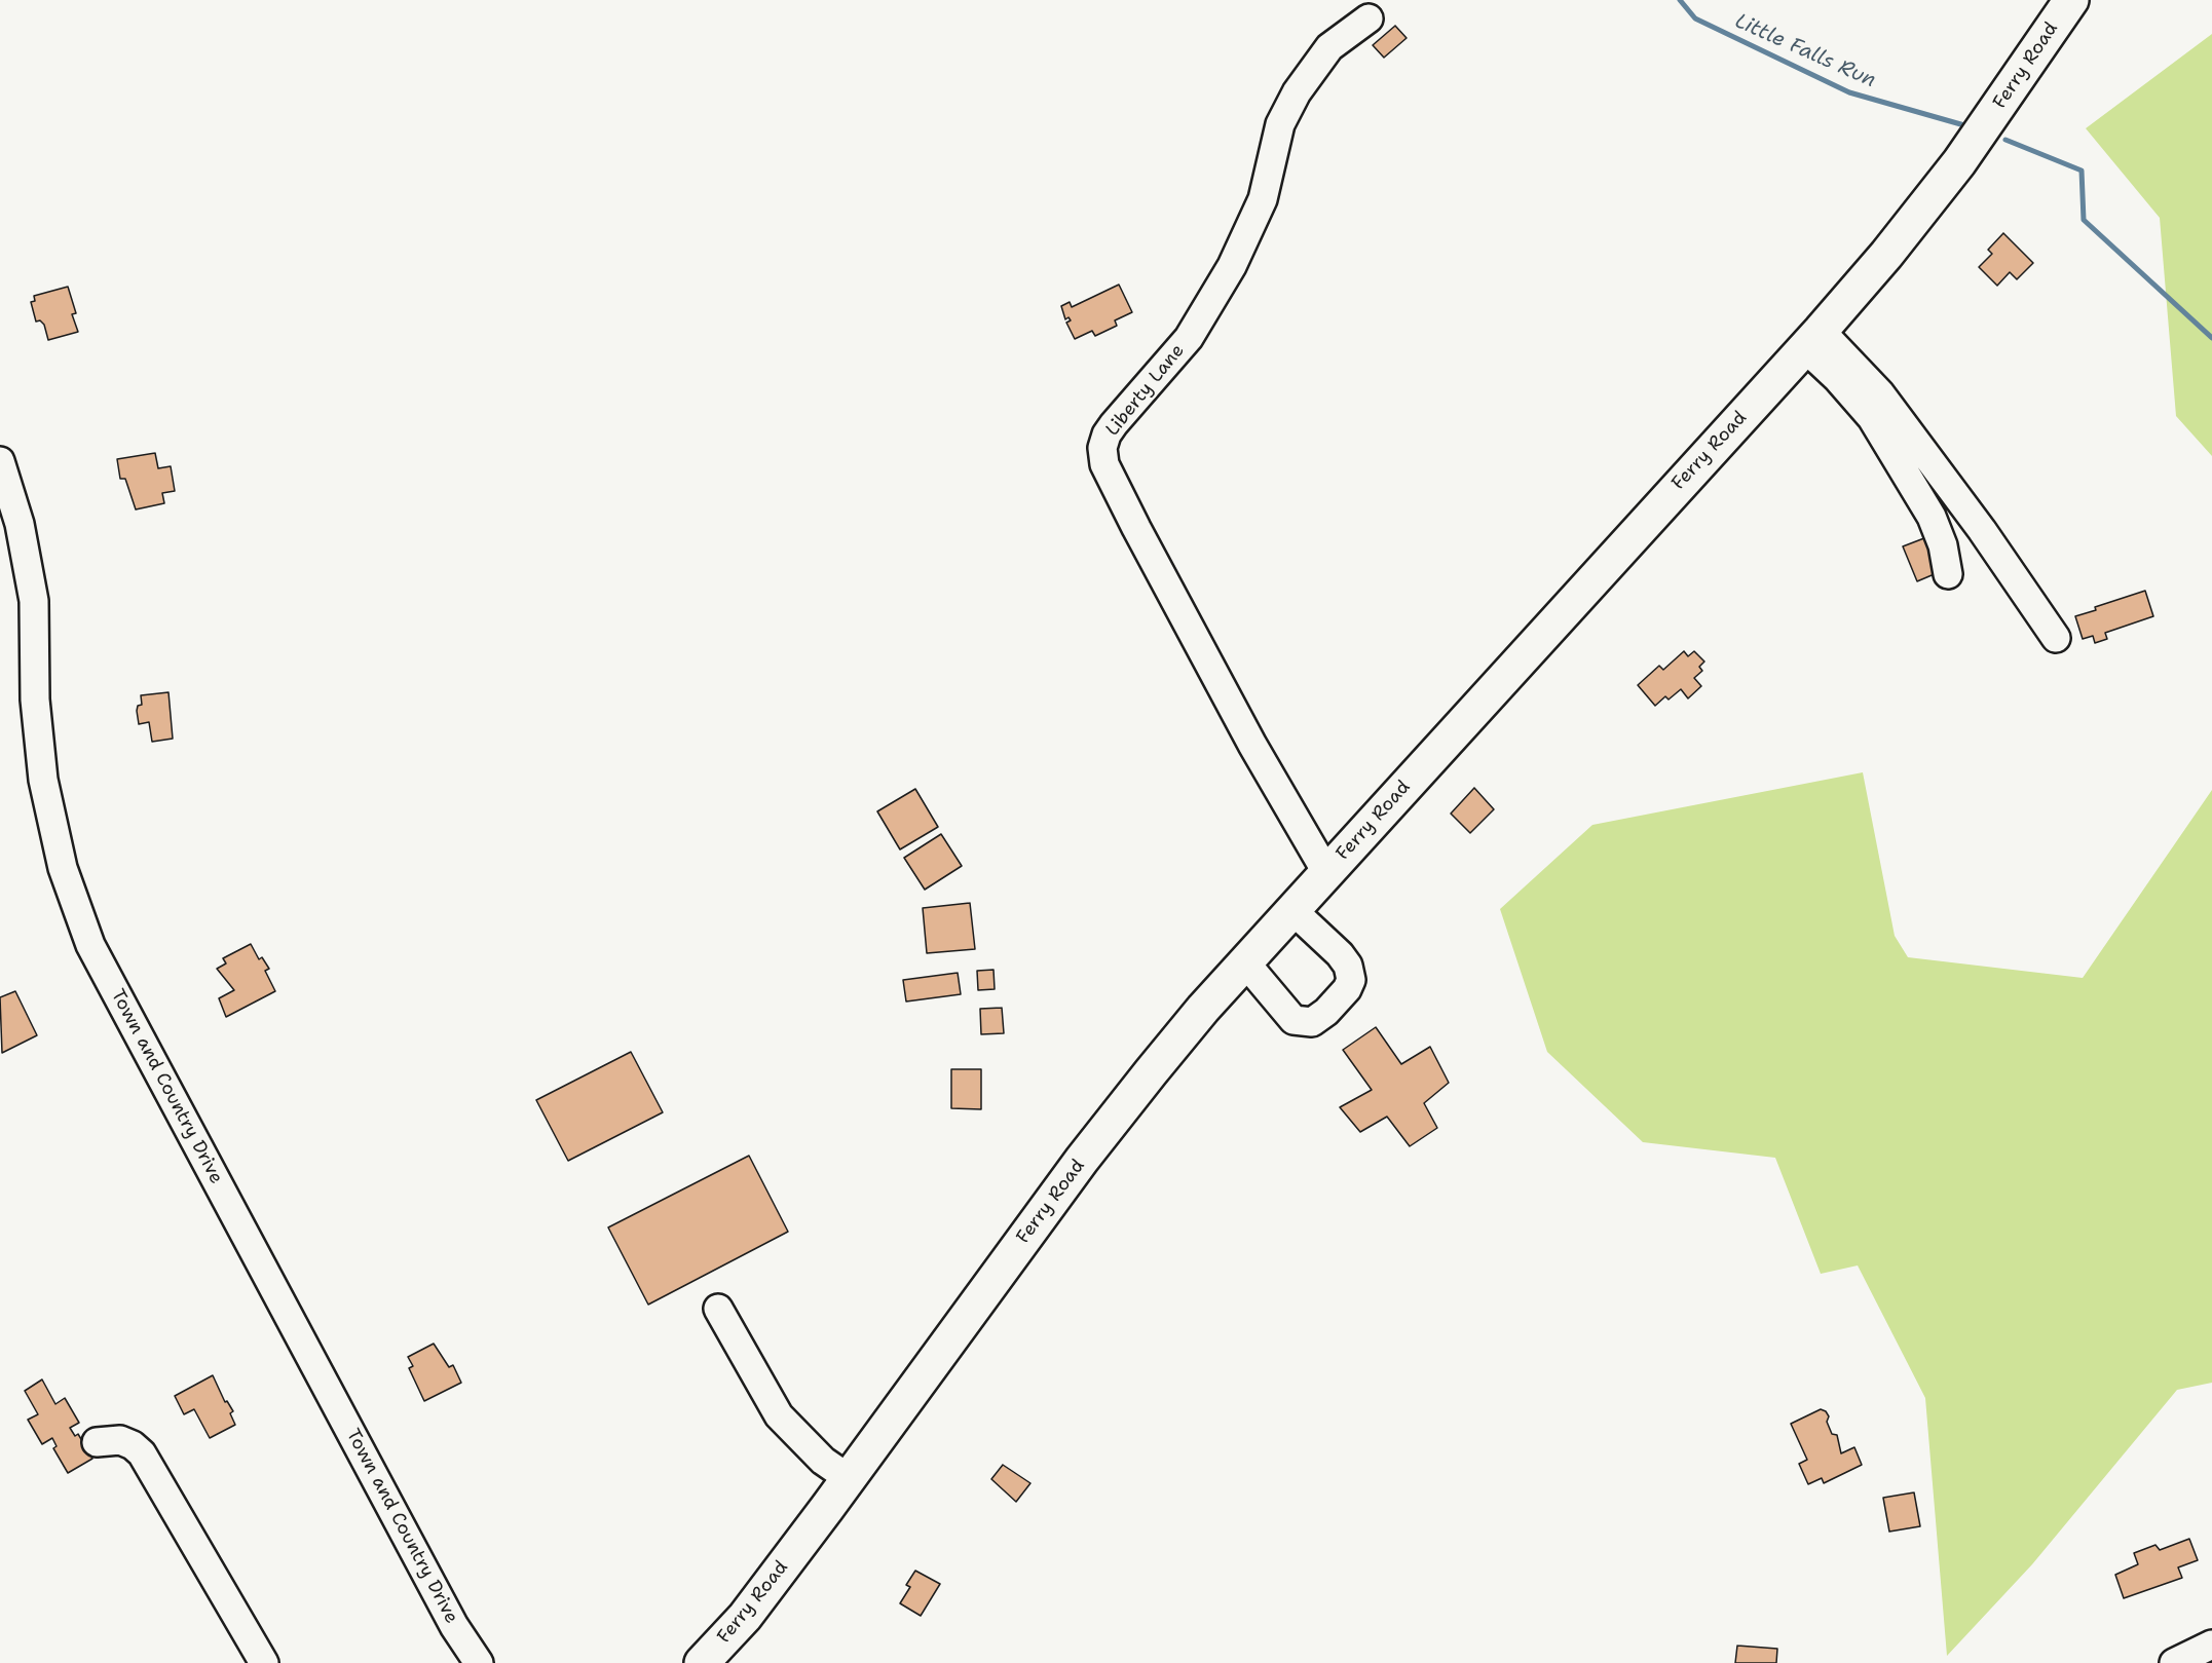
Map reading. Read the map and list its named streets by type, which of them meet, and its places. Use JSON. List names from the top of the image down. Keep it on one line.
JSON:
{"streets":{"main road":["Ferry Road"],"street":["Liberty Lane","Town and Country Drive"]},"crossings":[["Ferry Road","Liberty Lane"]],"water":["Little Falls Run"]}
